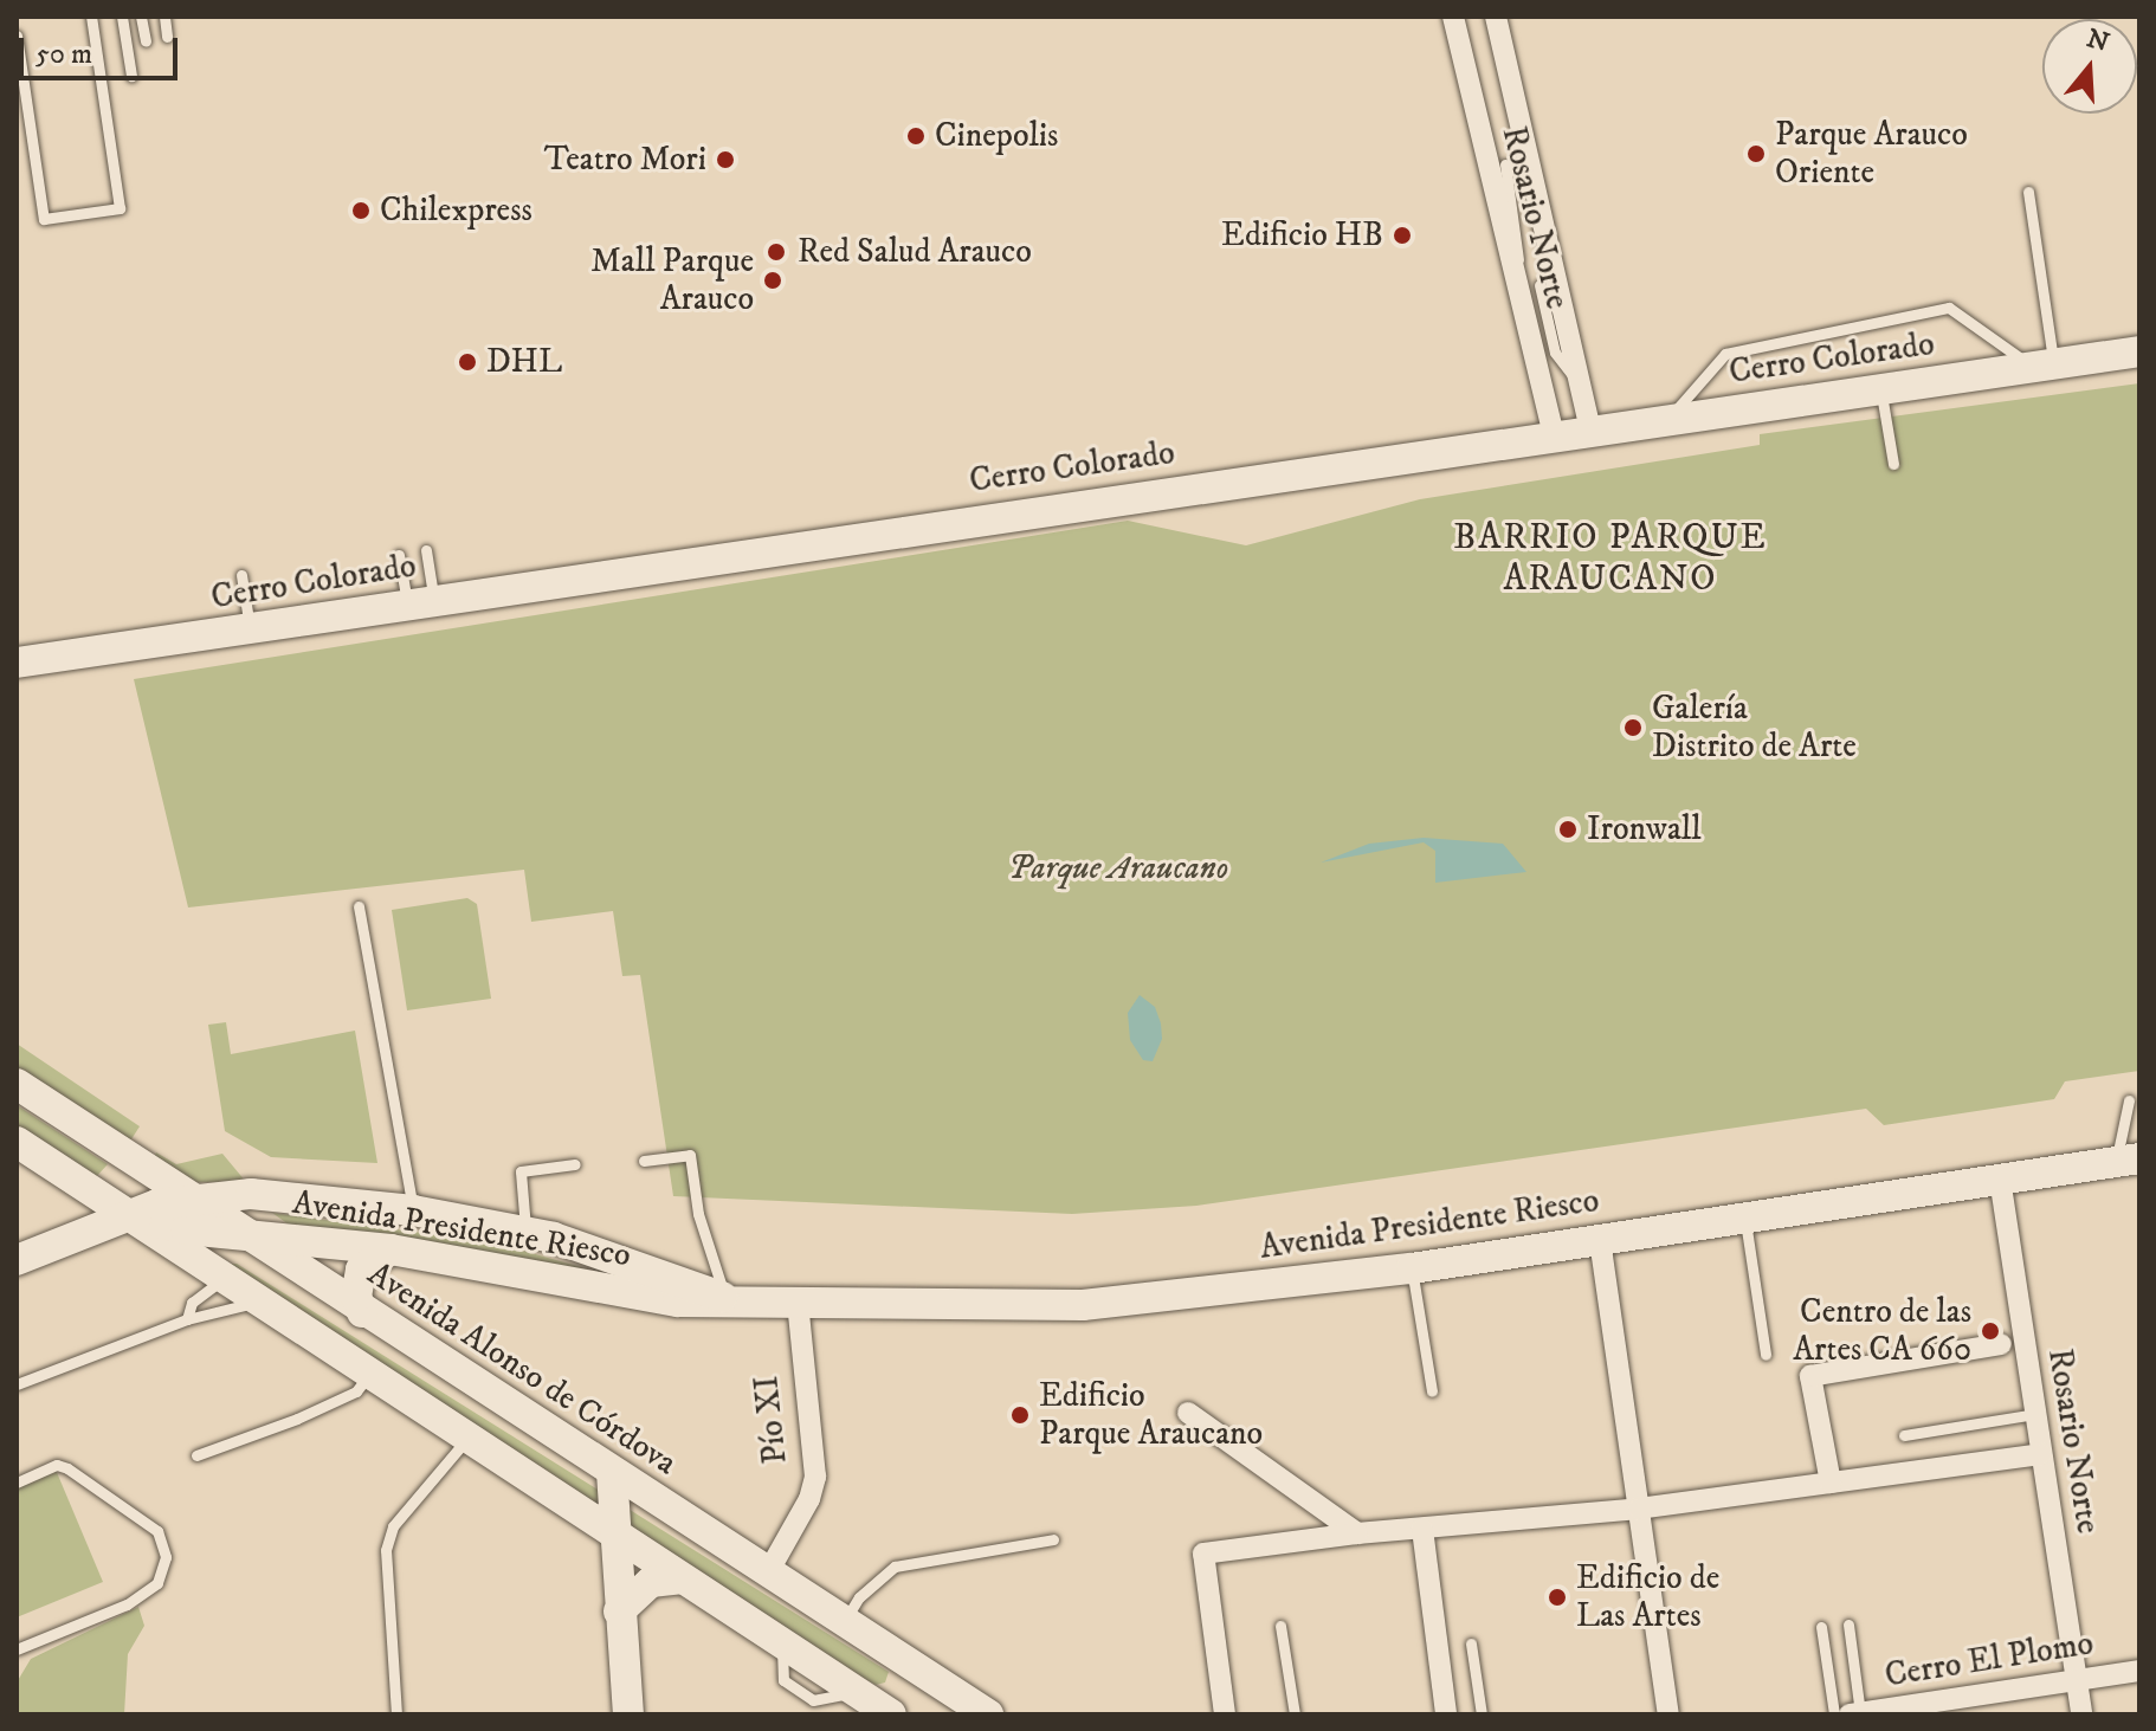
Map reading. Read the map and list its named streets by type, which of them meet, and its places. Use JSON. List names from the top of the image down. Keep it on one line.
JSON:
{"streets":{"main road":["Cerro Colorado","Avenida Presidente Riesco","Avenida Alonso de Córdova"],"street":["Rosario Norte","Pío XI","Cerro El Plomo"]},"crossings":[["Rosario Norte","Cerro Colorado"],["Rosario Norte","Avenida Presidente Riesco"],["Rosario Norte","Cerro El Plomo"],["Avenida Presidente Riesco","Avenida Alonso de Córdova"],["Avenida Presidente Riesco","Pío XI"],["Avenida Alonso de Córdova","Pío XI"]],"districts":["BARRIO PARQUE ARAUCANO"],"parks":["Parque Araucano"],"places":["Cinepolis","Parque Arauco Oriente","Teatro Mori","Chilexpress","Edificio HB","Red Salud Arauco","Mall Parque Arauco","DHL","Galería Distrito de Arte","Ironwall","Centro de las Artes CA 660","Edificio Parque Araucano","Edificio de Las Artes"],"scale_bar":"50 m","north":"top"}
